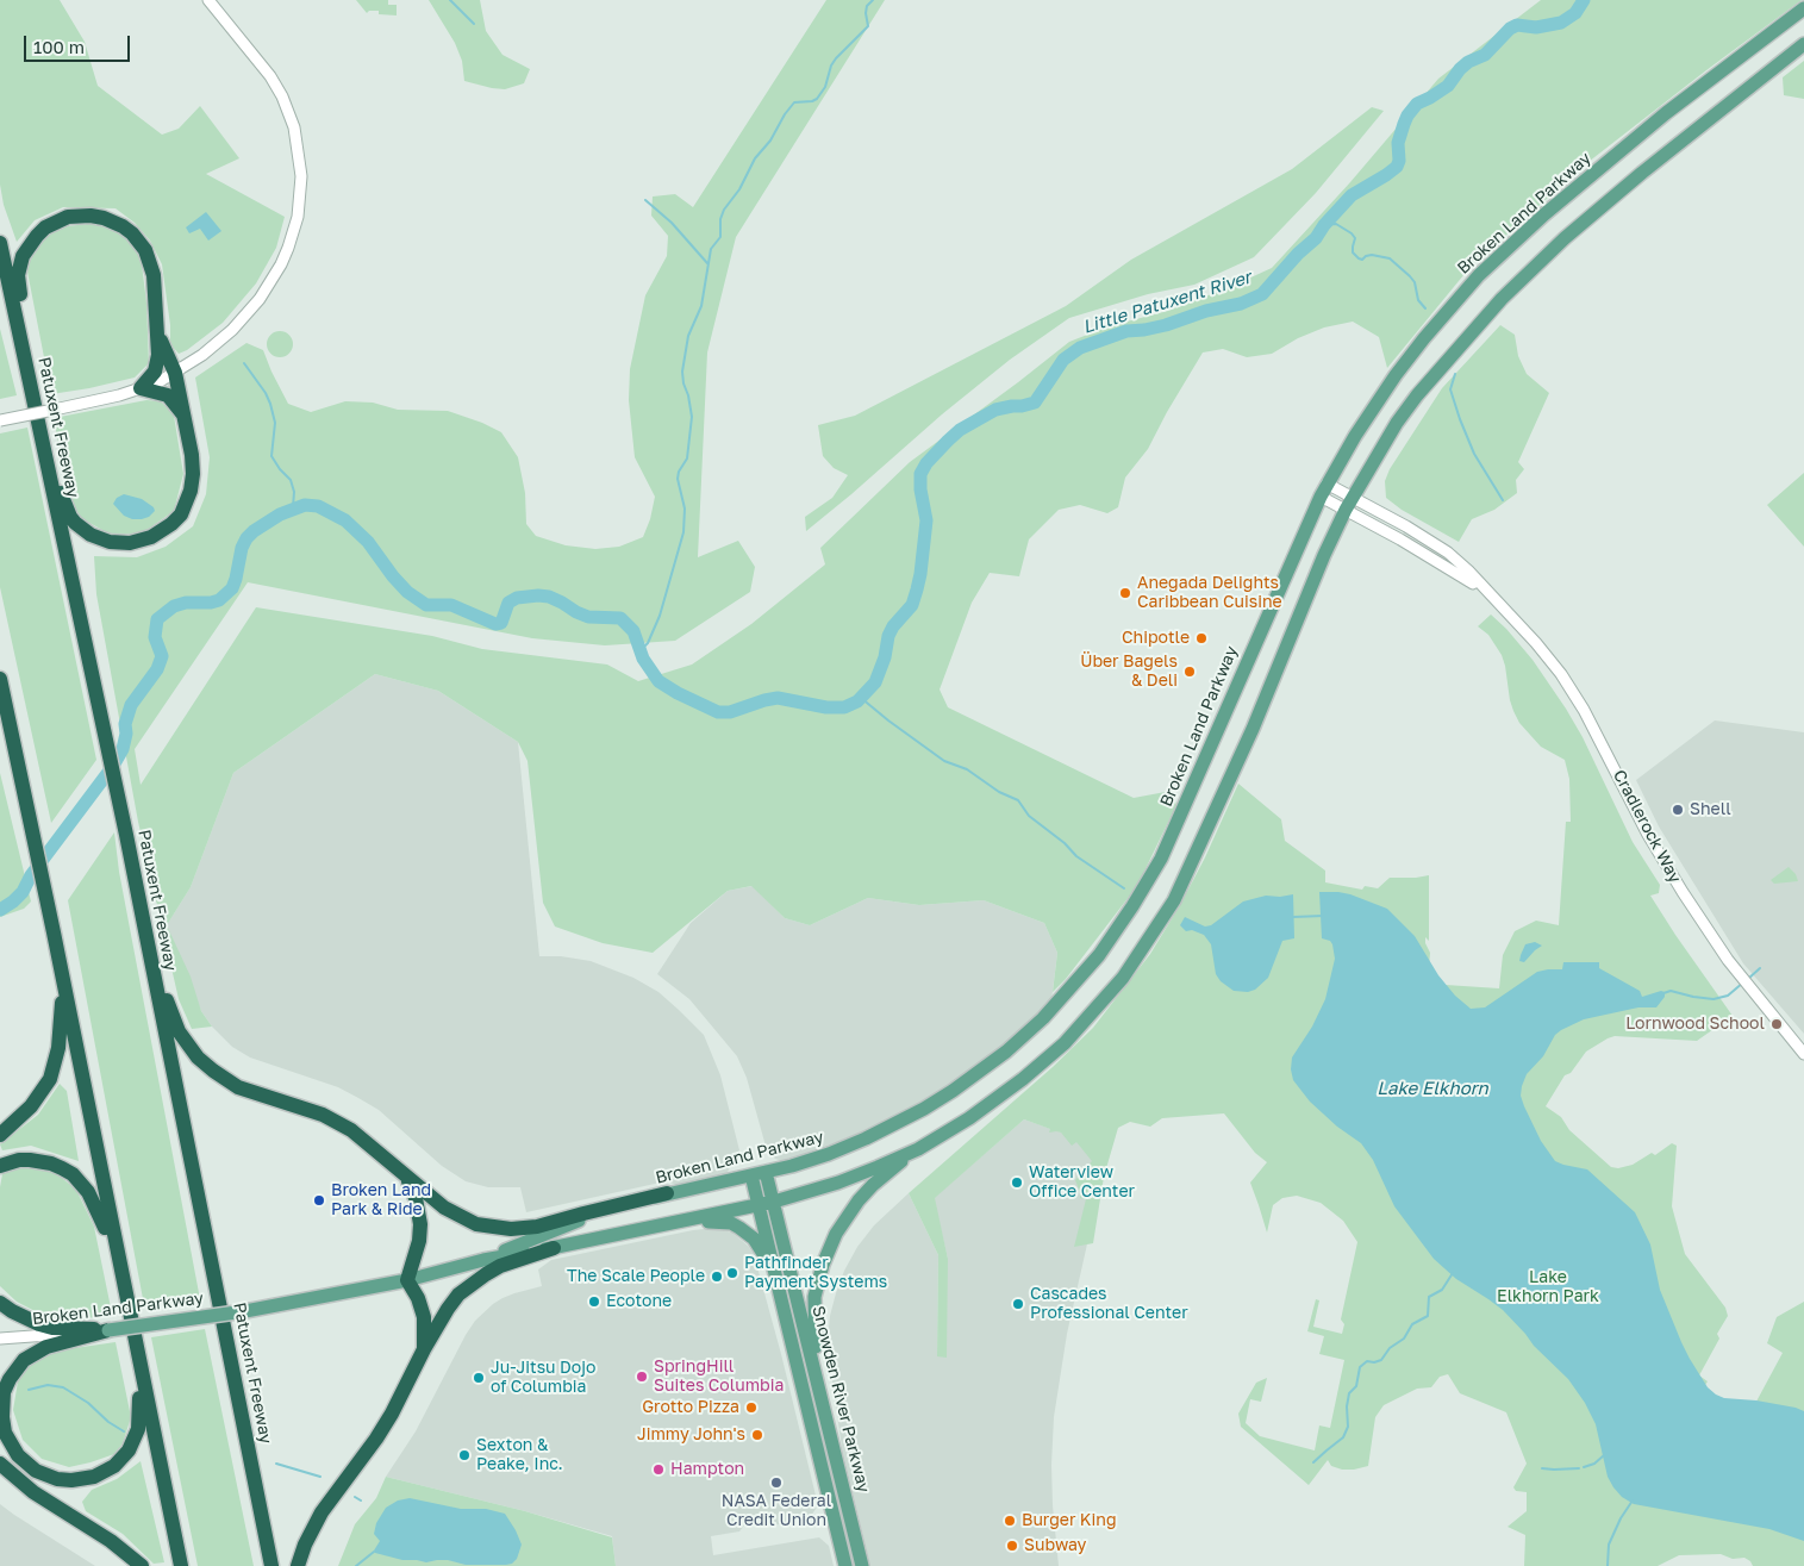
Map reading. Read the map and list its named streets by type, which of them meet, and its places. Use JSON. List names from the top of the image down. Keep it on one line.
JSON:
{"streets":{"highway":["Patuxent Freeway"],"main road":["Broken Land Parkway","Snowden River Parkway"],"street":["Cradlerock Way"]},"crossings":[["Broken Land Parkway","Cradlerock Way"],["Broken Land Parkway","Snowden River Parkway"]],"water":["Little Patuxent River","Lake Elkhorn"],"parks":["Lake Elkhorn Park"],"places":["Anegada Delights Caribbean Cuisine","Chipotle","Über Bagels & Deli","Shell","Lornwood School","Waterview Office Center","Broken Land Park & Ride","Pathfinder Payment Systems","The Scale People","Ecotone","Cascades Professional Center","SpringHill Suites Columbia","Ju-Jitsu Dojo of Columbia","Grotto Pizza","Jimmy John's","Sexton & Peake, Inc.","Hampton","NASA Federal Credit Union","Burger King","Subway"],"scale_bar":"100 m"}
